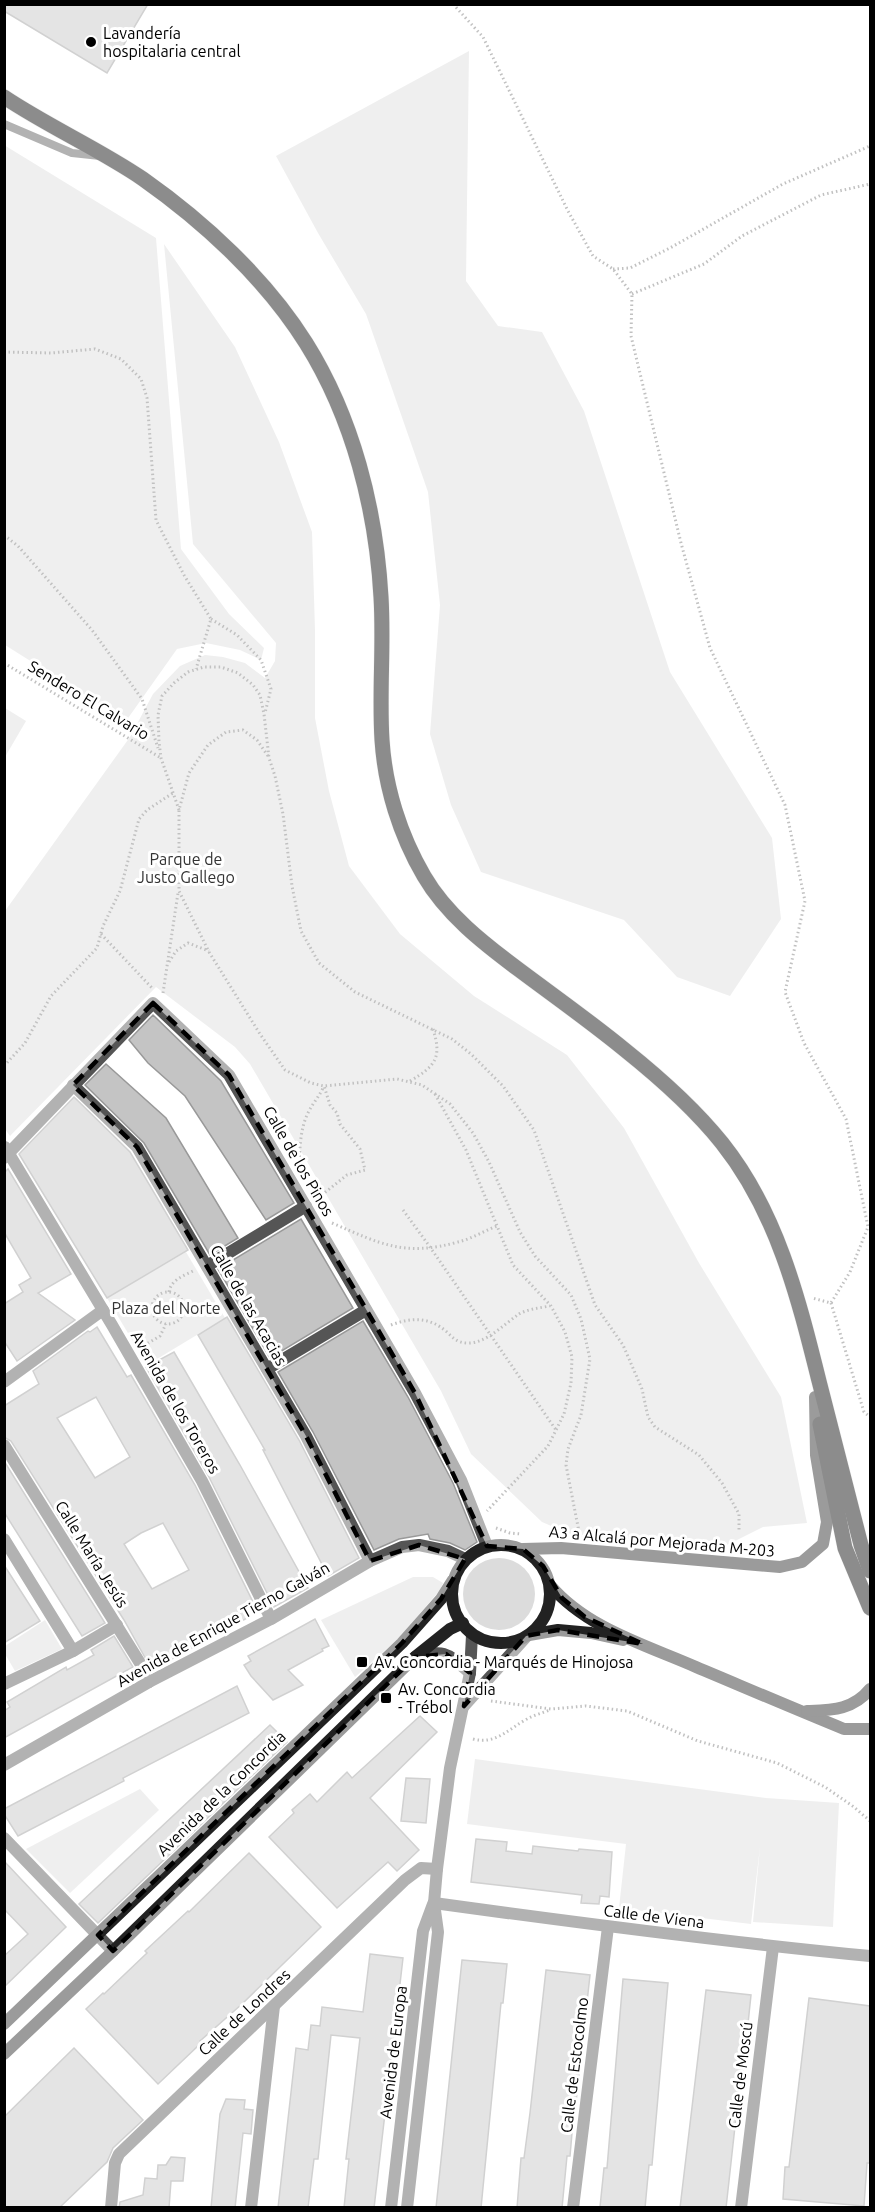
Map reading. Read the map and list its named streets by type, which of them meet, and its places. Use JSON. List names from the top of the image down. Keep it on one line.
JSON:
{"streets":{"street":["Calle de los Pinos","Calle de las Acacias","Avenida de los Toreros","A3 a Alcalá por Mejorada M-203","Calle María Jesús","Avenida de Enrique Tierno Galván","Avenida de la Concordia","Calle de Viena","Calle de Londres","Avenida de Europa","Calle de Estocolmo","Calle de Moscú"],"path":["Sendero El Calvario"]},"crossings":[["Calle de los Pinos","Calle de las Acacias"],["Calle de los Pinos","Avenida de los Toreros"],["Calle de los Pinos","A3 a Alcalá por Mejorada M-203"],["Calle de los Pinos","Avenida de Enrique Tierno Galván"],["Calle de los Pinos","Avenida de la Concordia"],["Calle de los Pinos","Avenida de Europa"],["Calle de las Acacias","Avenida de Enrique Tierno Galván"],["Avenida de los Toreros","Avenida de Enrique Tierno Galván"],["A3 a Alcalá por Mejorada M-203","Avenida de Enrique Tierno Galván"],["A3 a Alcalá por Mejorada M-203","Avenida de la Concordia"],["A3 a Alcalá por Mejorada M-203","Avenida de Europa"],["Calle María Jesús","Avenida de Enrique Tierno Galván"],["Avenida de Enrique Tierno Galván","Avenida de la Concordia"],["Avenida de Enrique Tierno Galván","Avenida de Europa"],["Avenida de la Concordia","Avenida de Europa"],["Calle de Viena","Avenida de Europa"],["Calle de Viena","Calle de Estocolmo"],["Calle de Viena","Calle de Moscú"],["Calle de Londres","Avenida de Europa"]],"parks":["Parque de Justo Gallego","Plaza del Norte"],"places":{"other":["Lavandería hospitalaria central"],"transit":["Av. Concordia - Marqués de Hinojosa","Av. Concordia - Trébol"]}}
